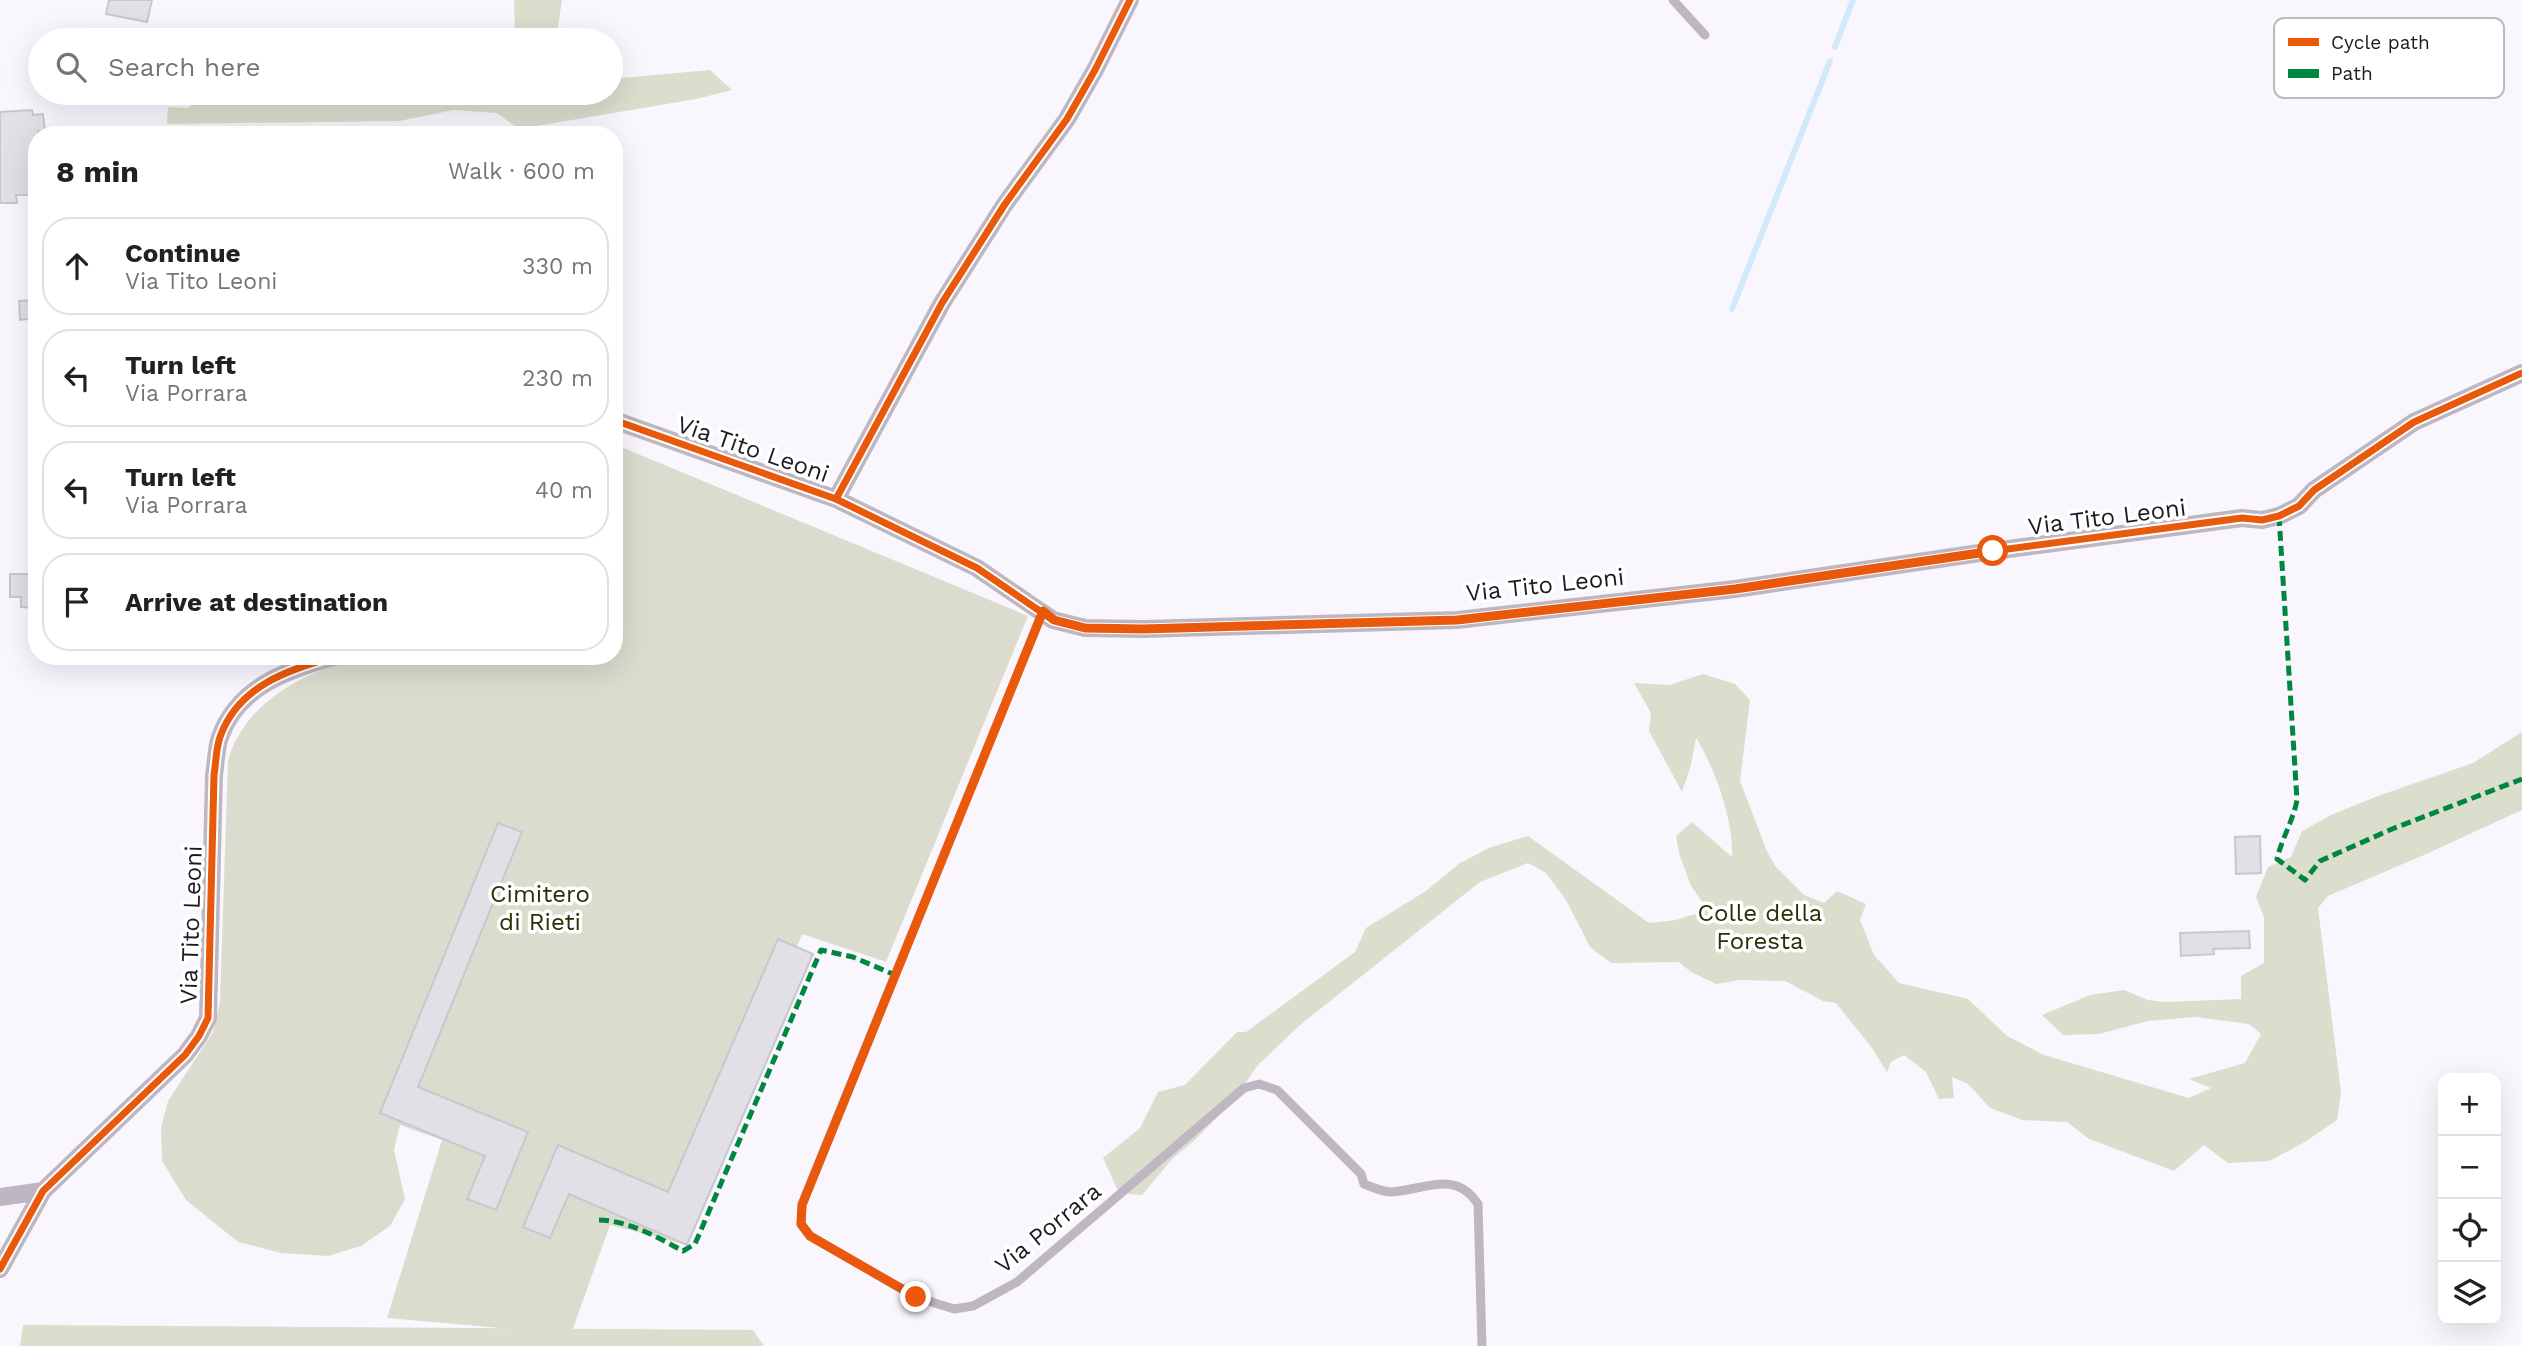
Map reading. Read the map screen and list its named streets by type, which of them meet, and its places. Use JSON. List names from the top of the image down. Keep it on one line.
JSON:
{"streets":{"street":["Via Tito Leoni"],"lane":["Via Porrara"]},"crossings":[["Via Tito Leoni","Via Porrara"]],"parks":["Cimitero di Rieti","Colle della Foresta"],"legend":["Cycle path","Path"],"page":{"search":"Search here","heading":["8 min","Walk · 600 m"],"list":[["Continue","Via Tito Leoni","330 m"],["Turn left","Via Porrara","230 m"],["Turn left","Via Porrara","40 m"],"Arrive at destination"],"map_buttons":["+","−"]}}
